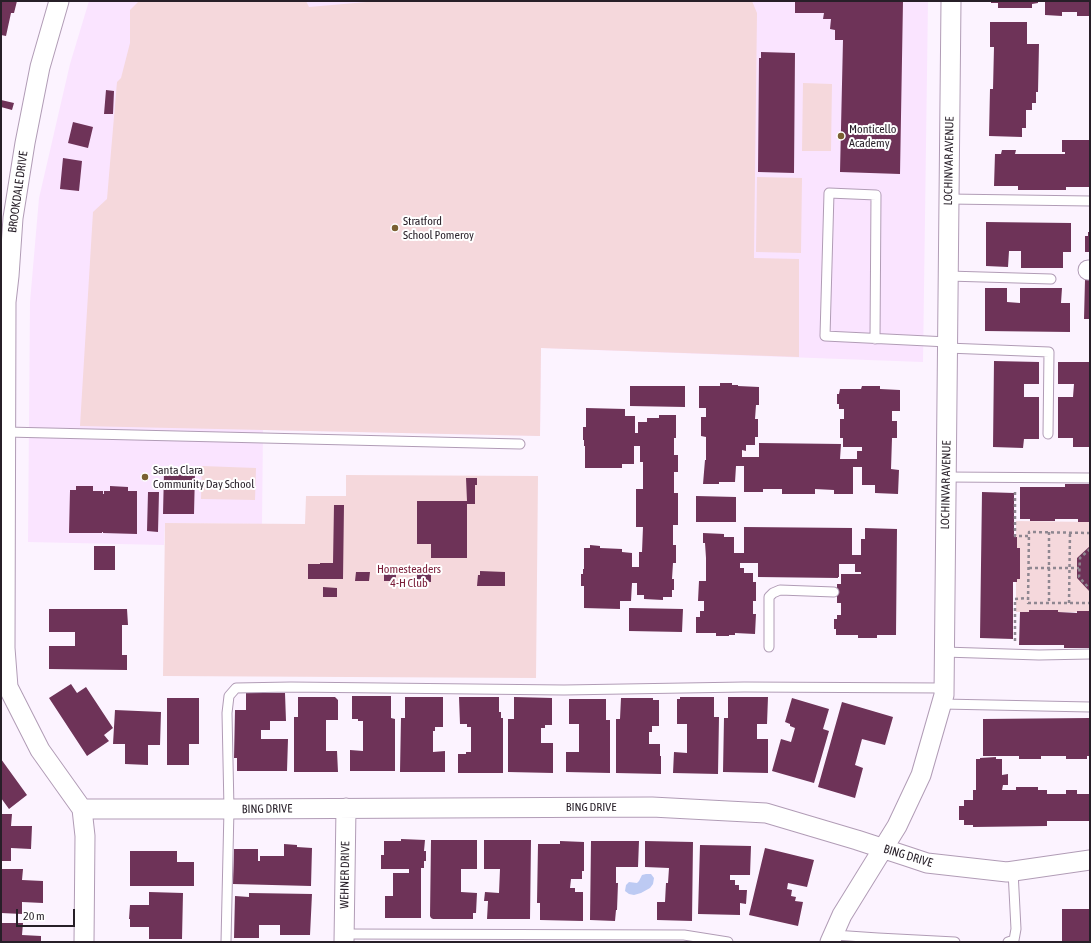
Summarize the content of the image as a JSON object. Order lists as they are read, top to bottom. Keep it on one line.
{"streets":{"street":["LOCHINVAR AVENUE","BROOKDALE DRIVE","BING DRIVE","WEHNER DRIVE"]},"crossings":[["LOCHINVAR AVENUE","BING DRIVE"],["BROOKDALE DRIVE","BING DRIVE"],["BING DRIVE","WEHNER DRIVE"]],"parks":["Homesteaders 4-H Club"],"places":["Monticello Academy","Stratford School Pomeroy","Santa Clara Community Day School"],"scale_bar":"20 m"}
